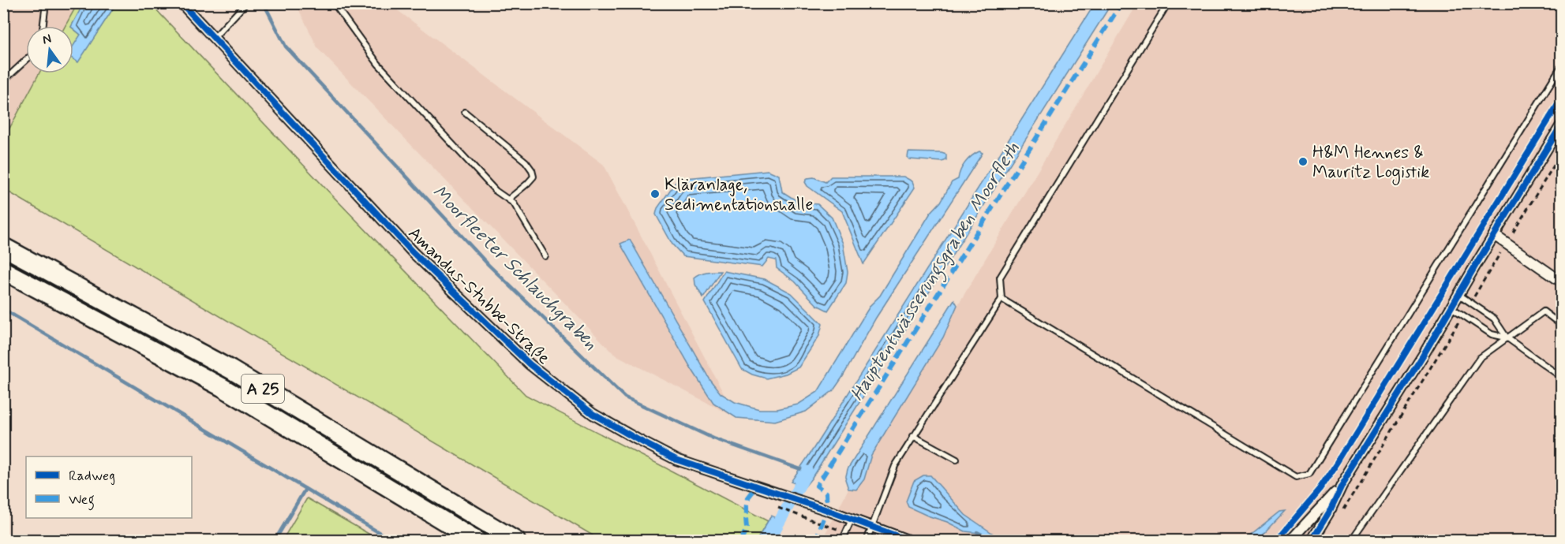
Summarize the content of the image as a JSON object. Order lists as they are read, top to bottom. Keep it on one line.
{"streets":{"highway":["A 25"],"street":["Amandus-Stubbe-Straße"]},"water":["Moorfleeter Schlauchgraben","Hauptentwässerungsgraben Moorfleth"],"places":["H&M Hennes & Mauritz Logistik","Kläranlage, Sedimentationshalle"],"legend":["Radweg","Weg"],"north":"top"}
